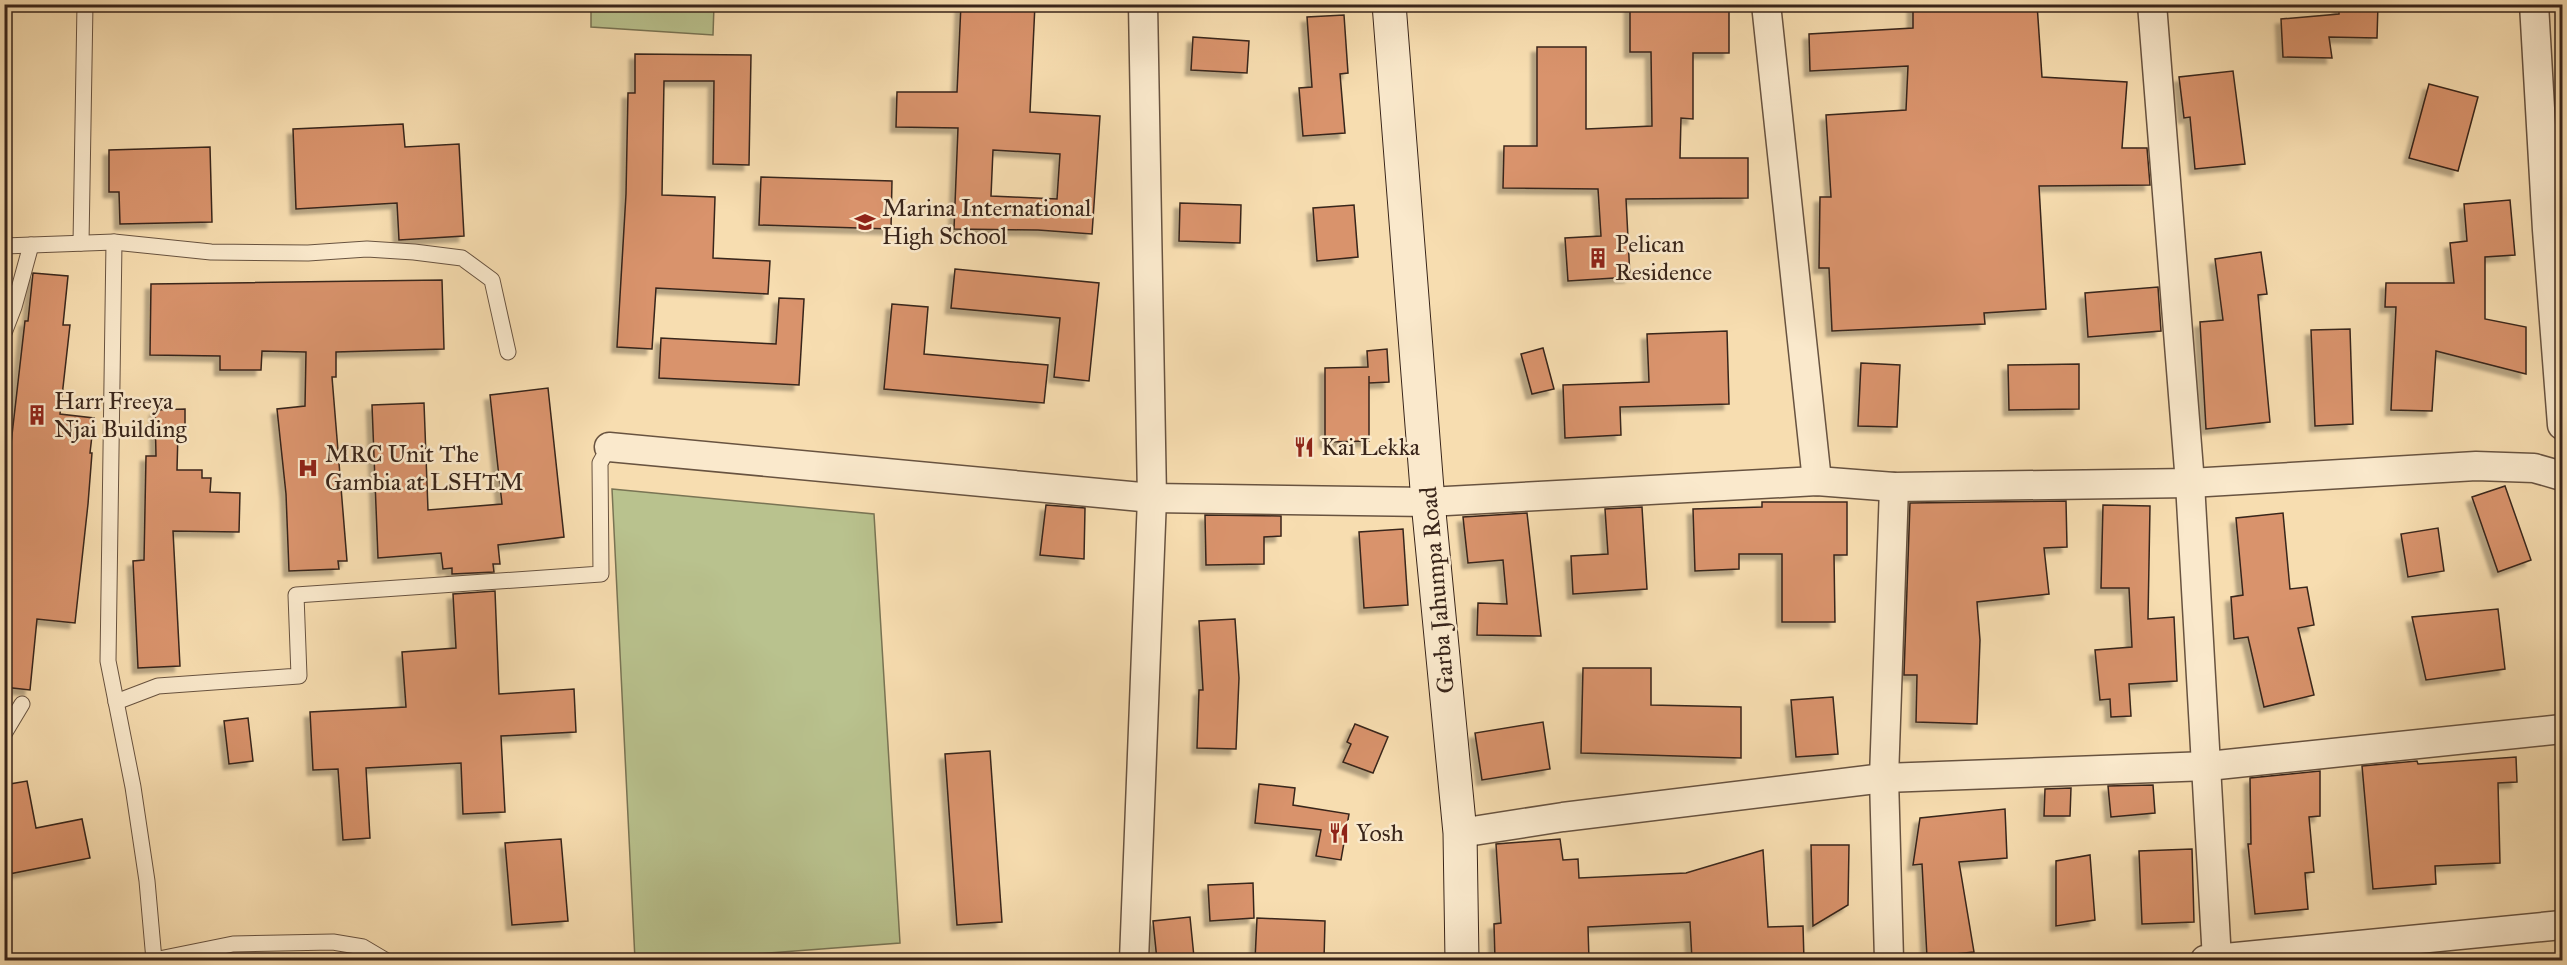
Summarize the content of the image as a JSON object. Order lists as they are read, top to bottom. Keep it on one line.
{"streets":{"street":["Garba Jahumpa Road"]},"places":{"school or university":["Marina International High School"],"building":["Pelican Residence","Harr Freeya Njai Building"],"restaurant":["Kai Lekka","Yosh"],"hospital":["MRC Unit The Gambia at LSHTM"]}}
